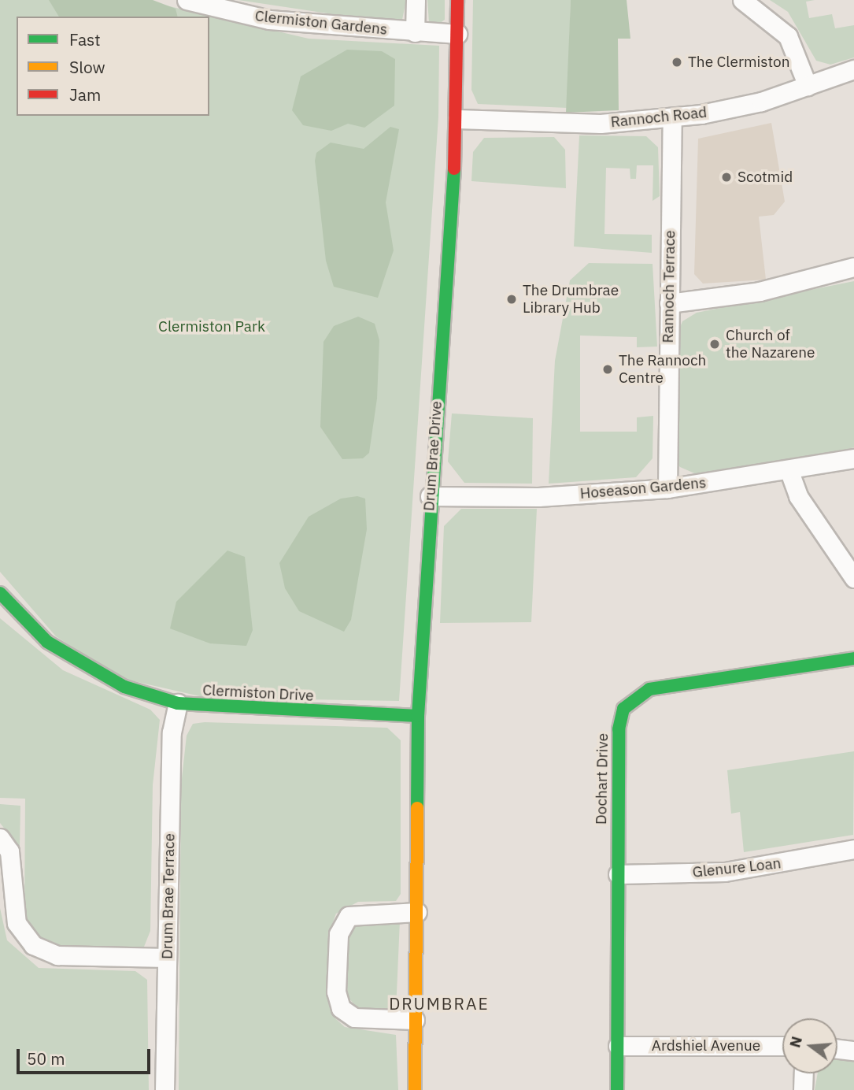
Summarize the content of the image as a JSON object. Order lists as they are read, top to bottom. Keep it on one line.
{"streets":{"street":["Clermiston Gardens","Rannoch Road","Rannoch Terrace","Drum Brae Drive","Hoseason Gardens","Clermiston Drive","Dochart Drive","Glenure Loan","Drum Brae Terrace","Ardshiel Avenue"]},"crossings":[["Clermiston Gardens","Drum Brae Drive"],["Rannoch Road","Rannoch Terrace"],["Rannoch Road","Drum Brae Drive"],["Rannoch Terrace","Hoseason Gardens"],["Drum Brae Drive","Hoseason Gardens"],["Drum Brae Drive","Clermiston Drive"],["Clermiston Drive","Drum Brae Terrace"],["Dochart Drive","Glenure Loan"],["Dochart Drive","Ardshiel Avenue"]],"districts":["DRUMBRAE"],"parks":["Clermiston Park"],"places":["The Clermiston","Scotmid","The Drumbrae Library Hub","Church of the Nazarene","The Rannoch Centre"],"legend":["Fast","Slow","Jam"],"scale_bar":"50 m","north":"left"}
